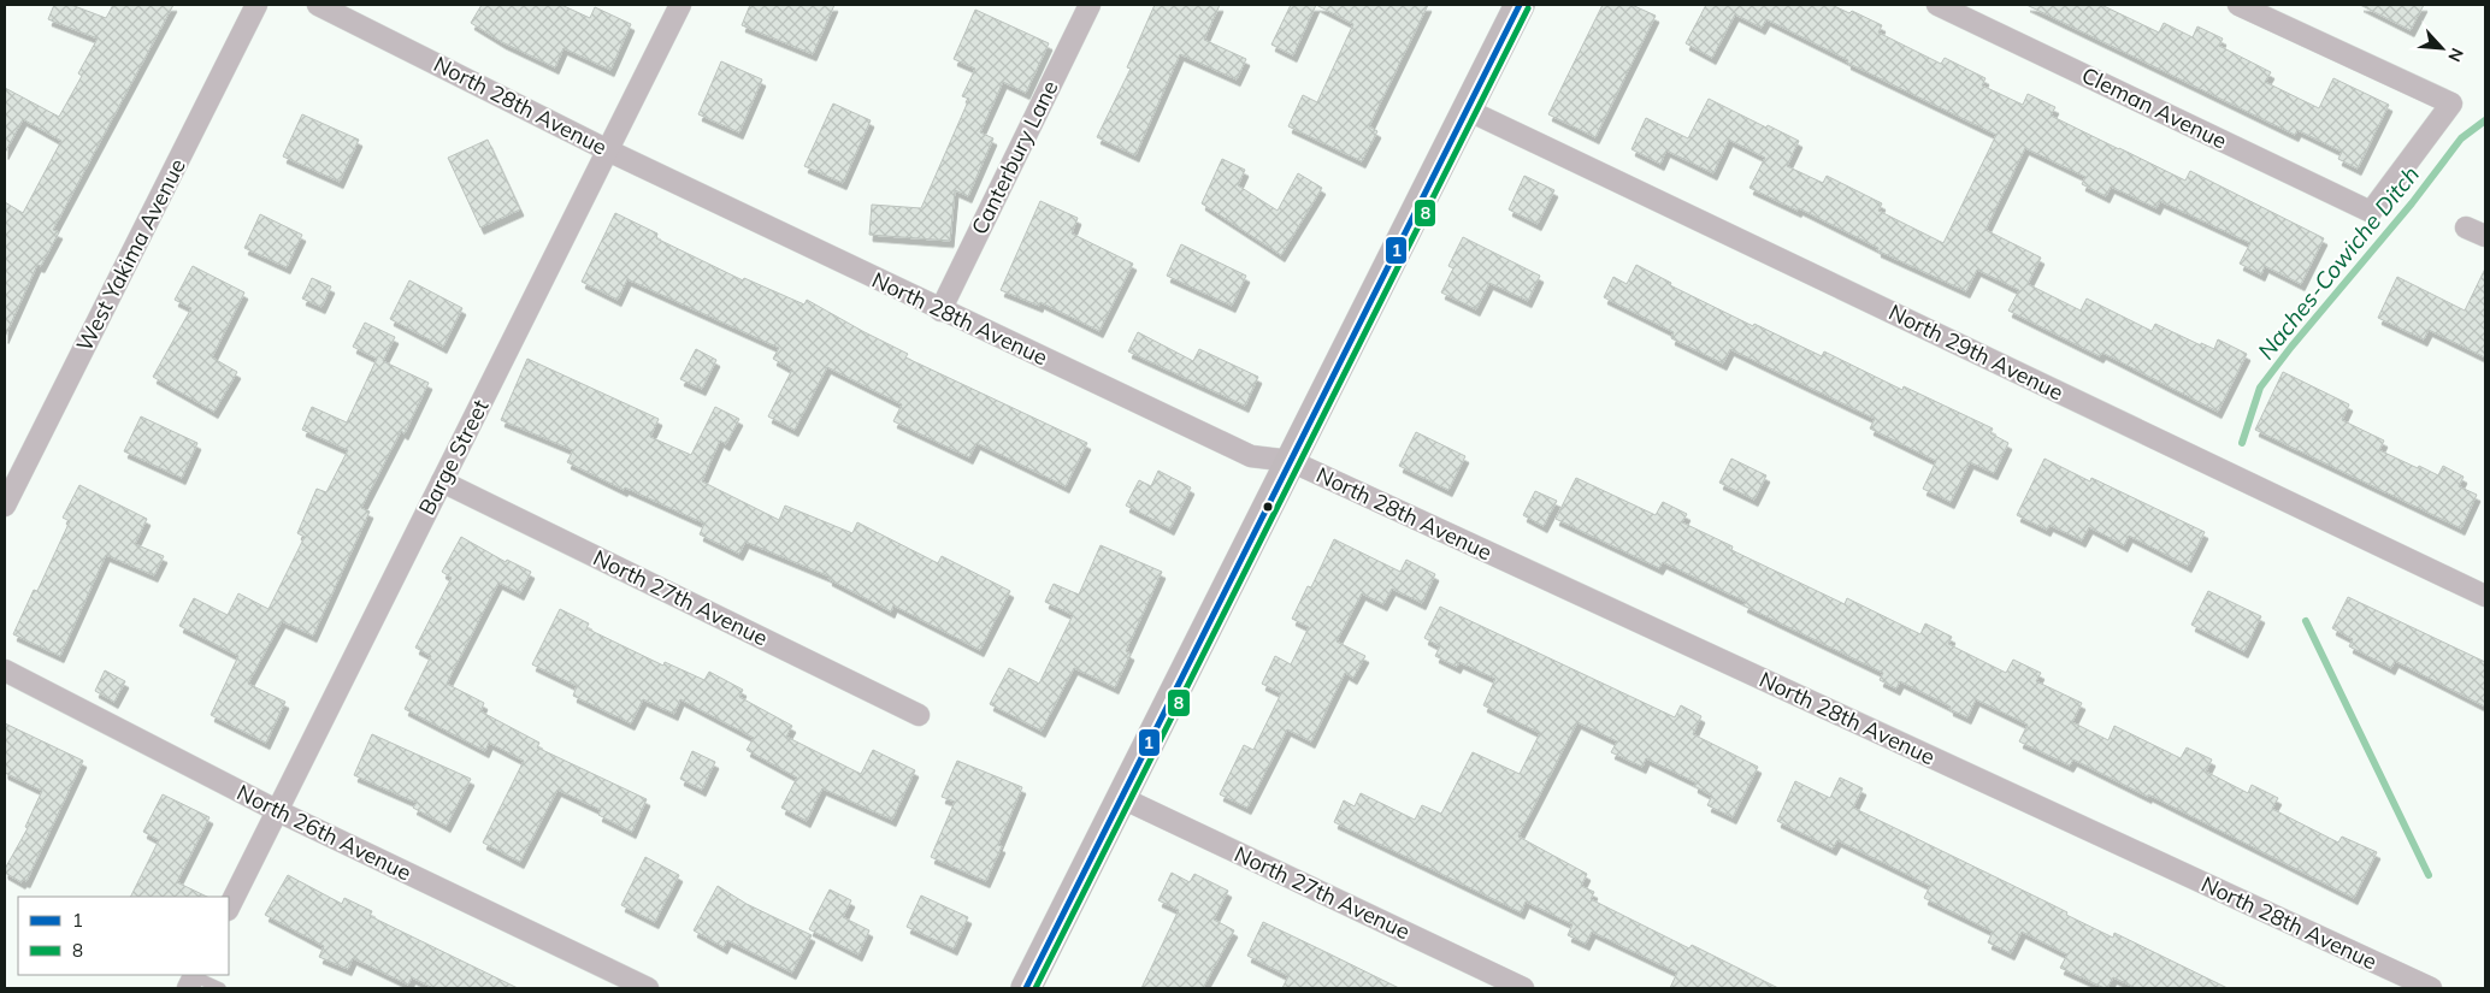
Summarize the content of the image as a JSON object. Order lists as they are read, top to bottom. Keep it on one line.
{"streets":{"street":["North 28th Avenue","Cleman Avenue","Canterbury Lane","West Yakima Avenue","North 29th Avenue","Barge Street","North 27th Avenue","North 26th Avenue"]},"crossings":[["North 28th Avenue","Canterbury Lane"],["North 28th Avenue","Barge Street"],["Barge Street","North 27th Avenue"],["Barge Street","North 26th Avenue"]],"water":["Naches-Cowiche Ditch"],"lines":["transit line 1","transit line 8"],"legend":["1","8"],"north":"bottom right"}
